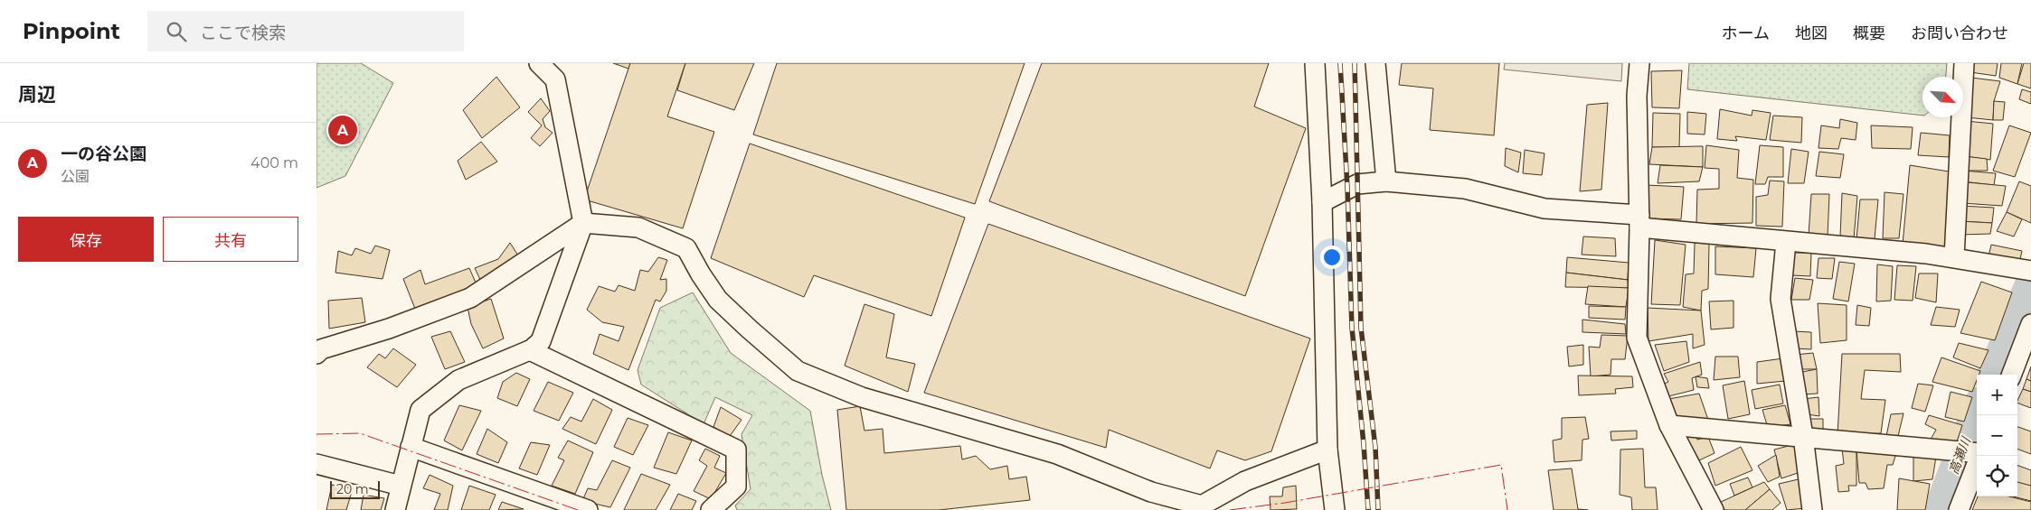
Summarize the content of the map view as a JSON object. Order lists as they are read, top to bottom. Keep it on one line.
{"water":["高瀬川"],"scale_bar":"20 m","north":"bottom right","page":{"header":"Pinpoint","search":"ここで検索","nav":["ホーム","地図","概要","お問い合わせ"],"heading":"周辺","pins":"A","list":[{"mark":"A","name":"一の谷公園","note":"公園","value":"400 m"}],"buttons":["保存","共有"],"map_buttons":["+","−"],"scale":"20 m"}}
